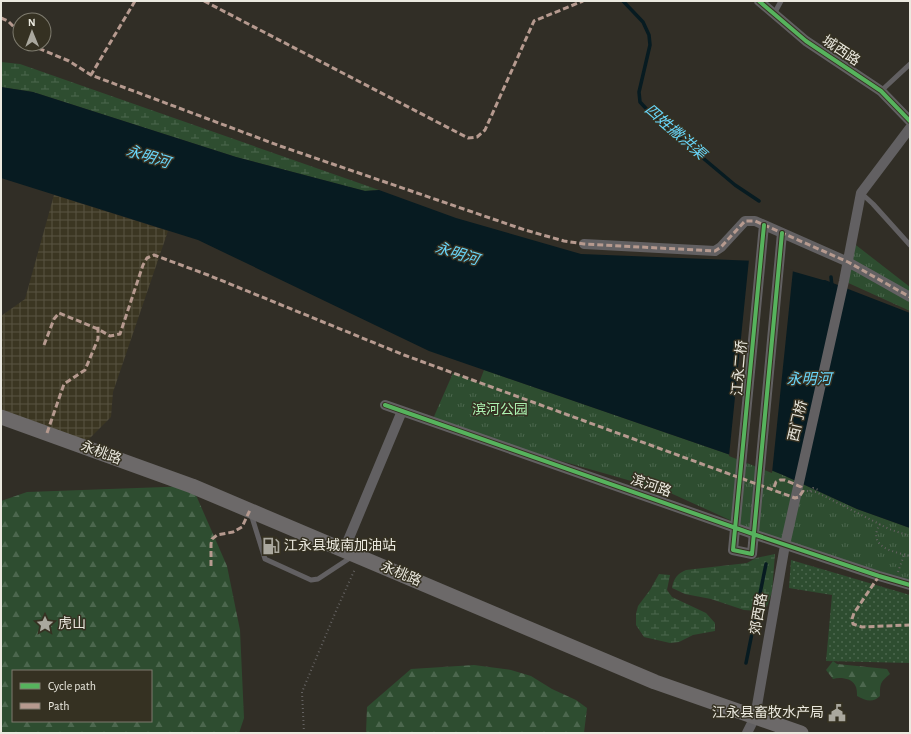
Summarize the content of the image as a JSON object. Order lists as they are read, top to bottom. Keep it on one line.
{"streets":{"main road":["永桃路"],"street":["城西路","江永二桥","西门桥","滨河路","郊西路"]},"crossings":[["江永二桥","滨河路"],["西门桥","郊西路"],["永桃路","郊西路"],["滨河路","郊西路"]],"water":["四姓撇洪渠","永明河"],"parks":["滨河公园"],"places":{"fuel station":["江永县城南加油站"],"place":["虎山"],"public building":["江永县畜牧水产局"]},"legend":["Cycle path","Path"],"north":"top"}
